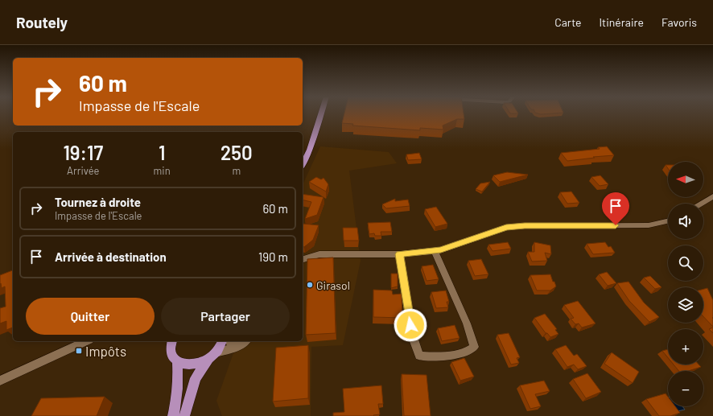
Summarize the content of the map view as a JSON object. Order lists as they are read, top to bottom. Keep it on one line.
{"places":{"other":["Girasol"],"transit":["Impôts"]},"north":"left","page":{"header":"Routely","nav":["Carte","Itinéraire","Favoris"],"turn":["60 m","Impasse de l'Escale"],"eta":["19:17","Arrivée","1","min","250","m"],"map_buttons":["+","−"],"list":[{"name":"Tournez à droite","note":"Impasse de l'Escale","value":"60 m"},{"name":"Arrivée à destination","value":"190 m"}],"buttons":["Quitter","Partager"]}}
